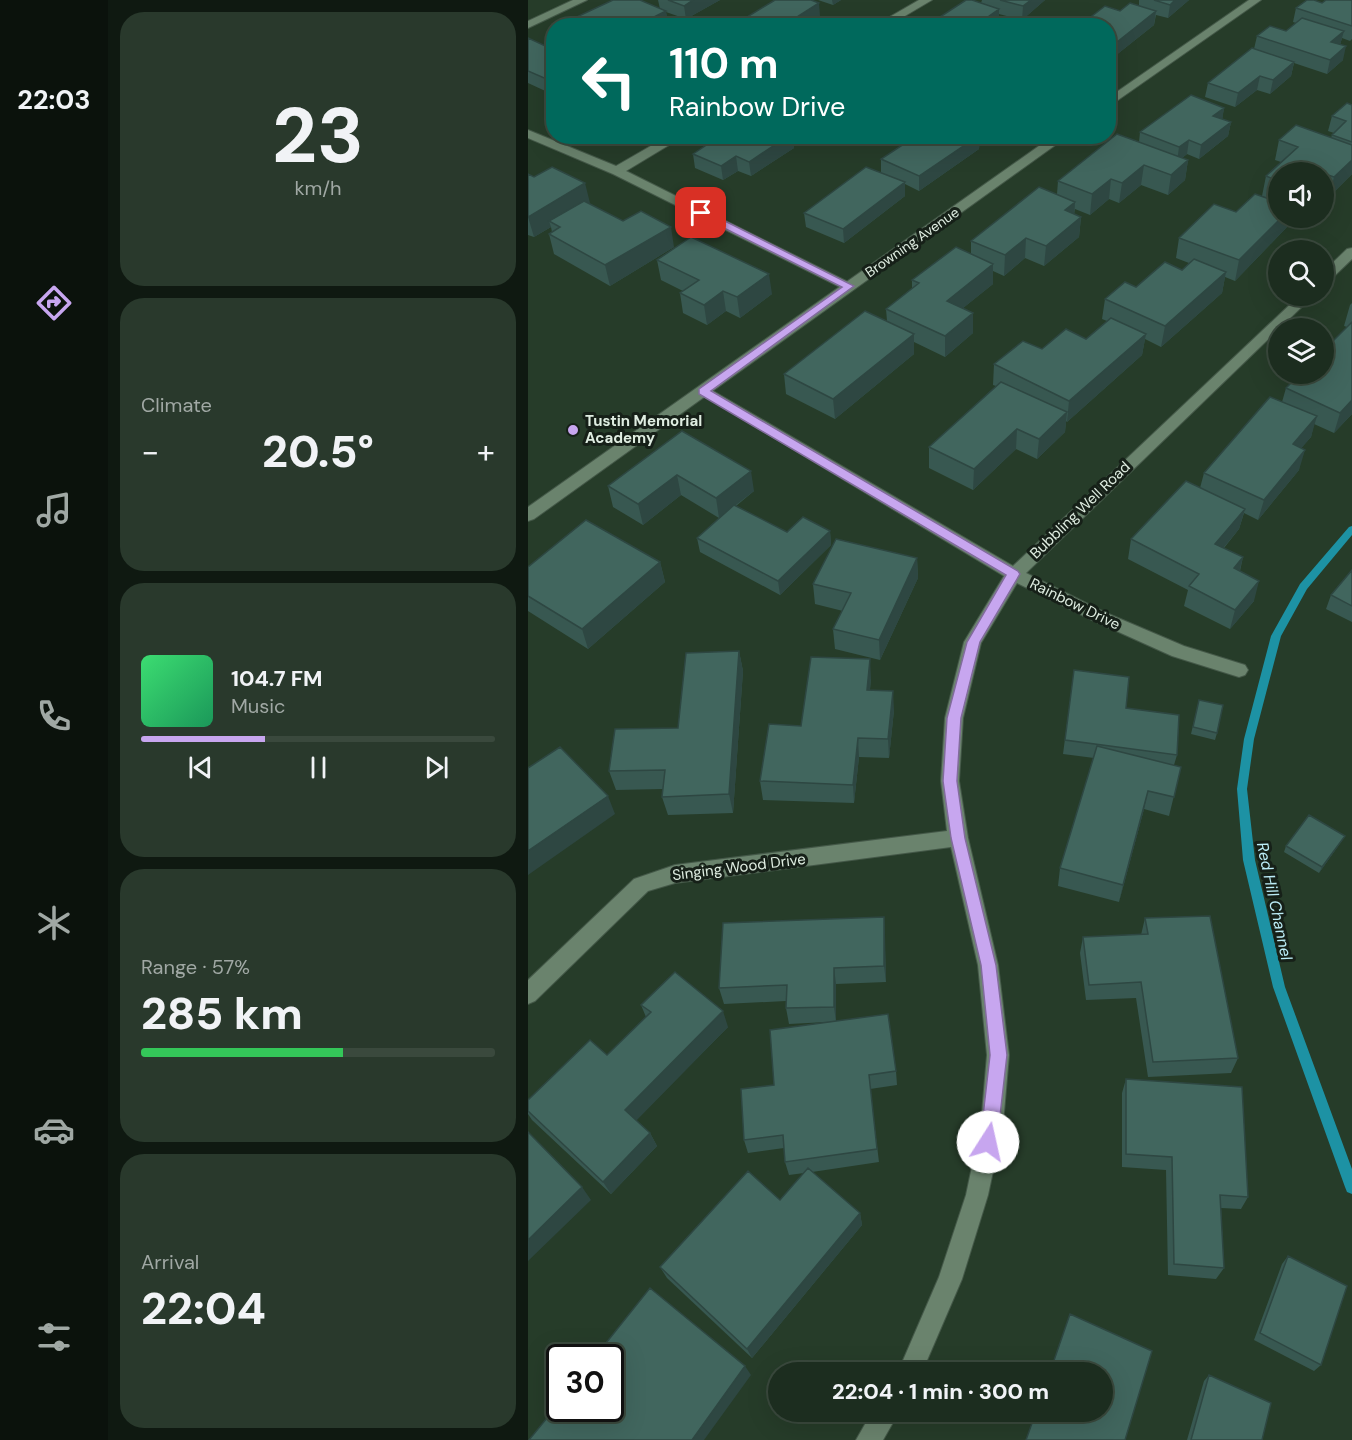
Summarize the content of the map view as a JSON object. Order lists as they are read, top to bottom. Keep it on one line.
{"streets":{"street":["Browning Avenue","Bubbling Well Road","Rainbow Drive","Singing Wood Drive"]},"crossings":[["Browning Avenue","Rainbow Drive"],["Bubbling Well Road","Rainbow Drive"],["Bubbling Well Road","Singing Wood Drive"]],"water":["Red Hill Channel"],"places":["Tustin Memorial Academy"],"page":{"tabs":"22:03","tile":[["23","km/h"],"Climate",["Range · 57%","285 km"],["Arrival","22:04"]],"turn":["110 m","Rainbow Drive"],"heat":["−","20.5°","+"],"song":["104.7 FM","Music"],"limit":"30","trip":"22:04 · 1 min · 300 m"}}
